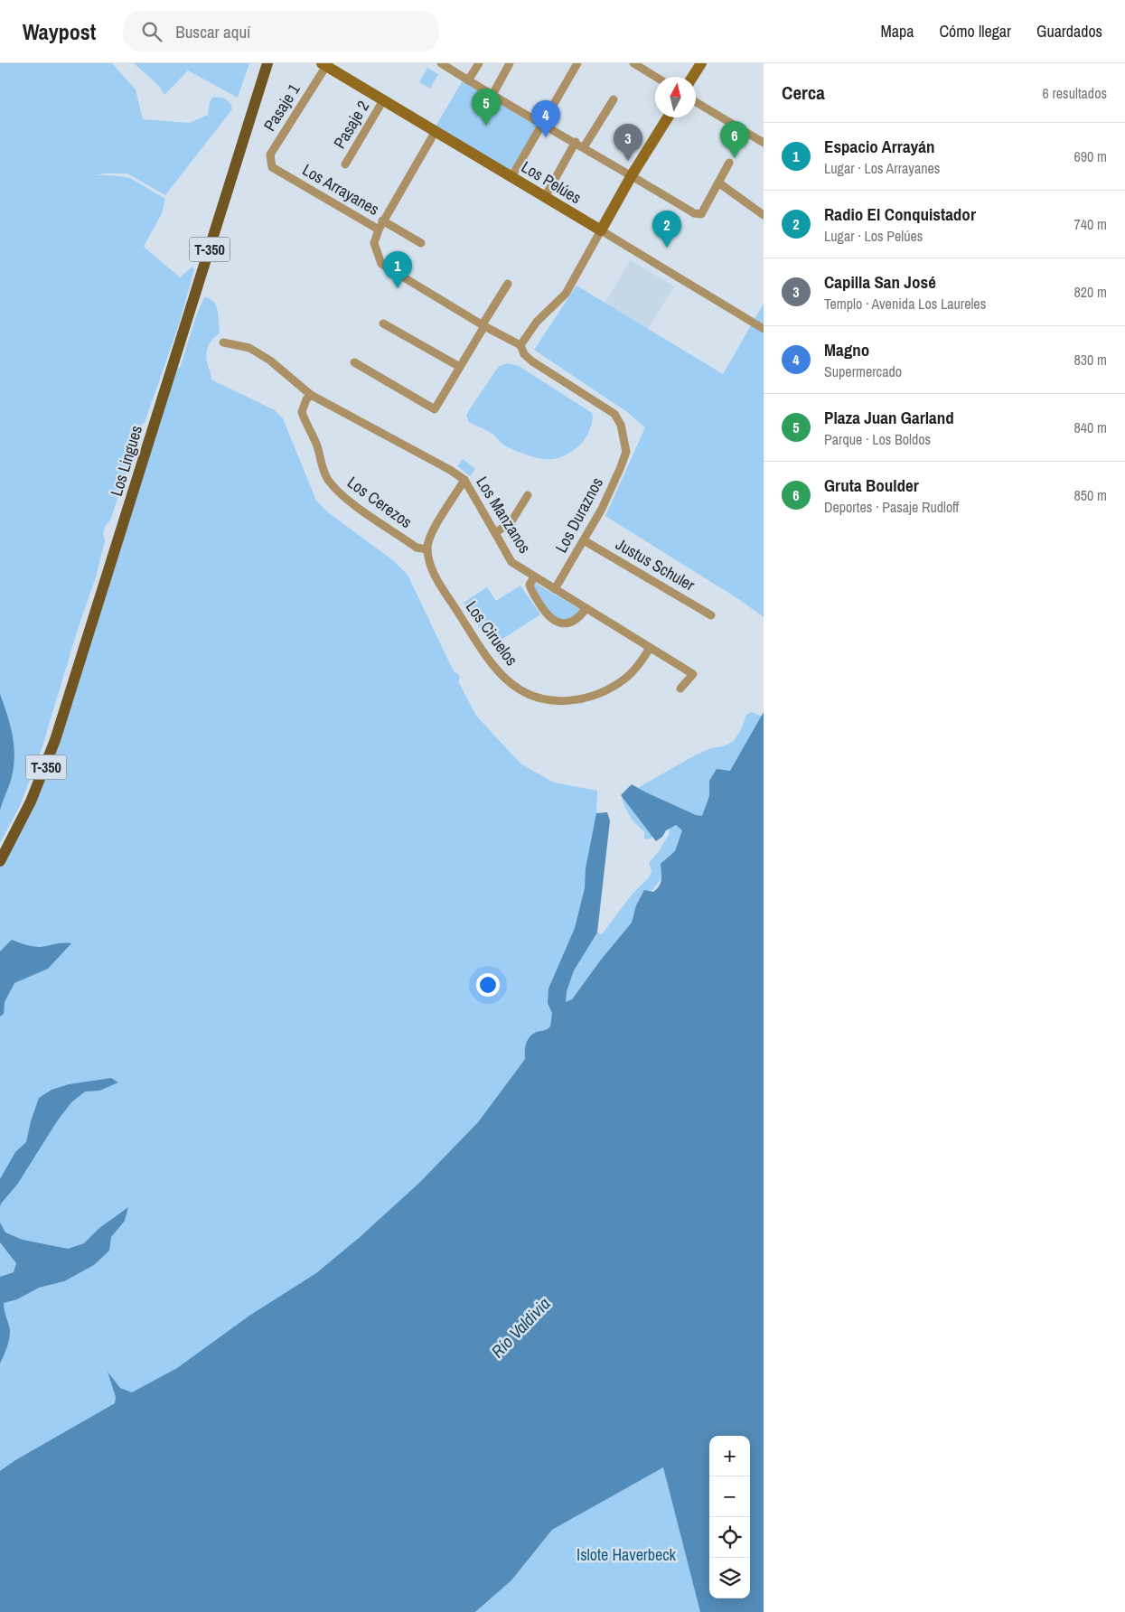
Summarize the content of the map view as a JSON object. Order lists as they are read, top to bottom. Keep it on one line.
{"streets":{"main road":["T-350","Los Lingues"],"street":["Pasaje 1","Pasaje 2","Los Pelúes","Los Arrayanes","Los Cerezos","Los Manzanos","Los Duraznos","Justus Schuler","Los Ciruelos"]},"crossings":[["Pasaje 1","Los Pelúes"],["Pasaje 1","Los Arrayanes"],["Pasaje 2","Los Pelúes"],["Los Arrayanes","Los Duraznos"],["Los Cerezos","Los Manzanos"],["Los Cerezos","Los Ciruelos"],["Los Manzanos","Los Duraznos"],["Los Manzanos","Los Ciruelos"],["Los Duraznos","Justus Schuler"]],"water":["Río Valdivia"],"parks":["Islote Haverbeck"],"north":"top","page":{"header":"Waypost","search":"Buscar aquí","nav":["Mapa","Cómo llegar","Guardados"],"heading":["Cerca","6 resultados"],"pins":["5","4","6","3","2","1"],"list":[{"mark":"1","name":"Espacio Arrayán","note":"Lugar · Los Arrayanes","value":"690 m"},{"mark":"2","name":"Radio El Conquistador","note":"Lugar · Los Pelúes","value":"740 m"},{"mark":"3","name":"Capilla San José","note":"Templo · Avenida Los Laureles","value":"820 m"},{"mark":"4","name":"Magno","note":"Supermercado","value":"830 m"},{"mark":"5","name":"Plaza Juan Garland","note":"Parque · Los Boldos","value":"840 m"},{"mark":"6","name":"Gruta Boulder","note":"Deportes · Pasaje Rudloff","value":"850 m"}],"map_buttons":["+","−"]}}
